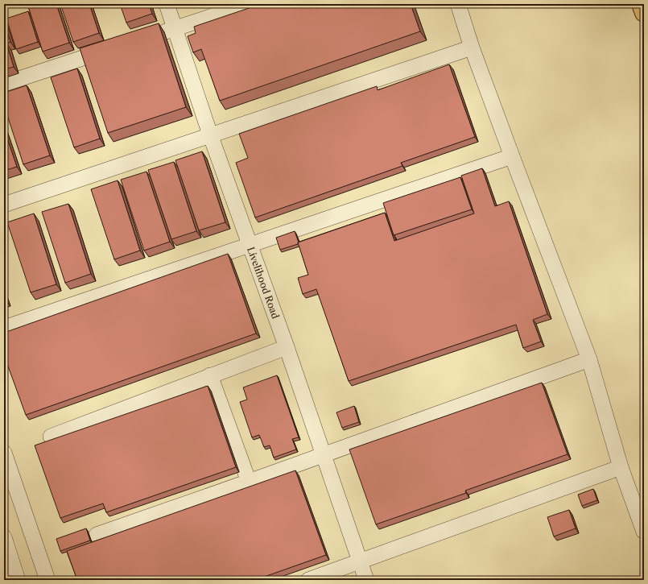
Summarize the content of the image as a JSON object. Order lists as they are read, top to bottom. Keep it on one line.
{"streets":{"street":["Livelihood Road"]}}
